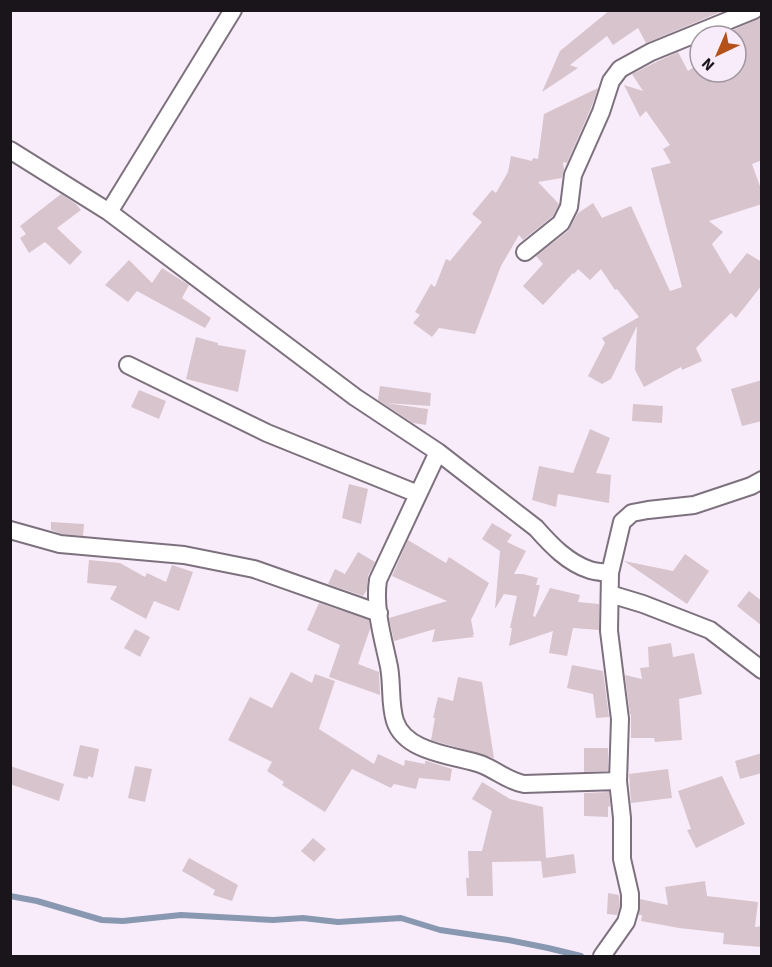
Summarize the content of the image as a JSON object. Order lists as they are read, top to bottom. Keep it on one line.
{"north":"bottom left"}
